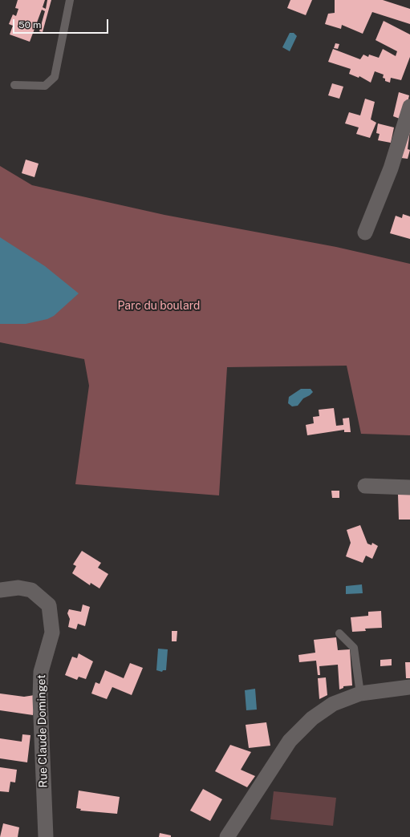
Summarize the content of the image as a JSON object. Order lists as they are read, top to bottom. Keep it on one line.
{"streets":{"street":["Rue Claude Dominget"]},"parks":["Parc du boulard"],"scale_bar":"50 m"}
